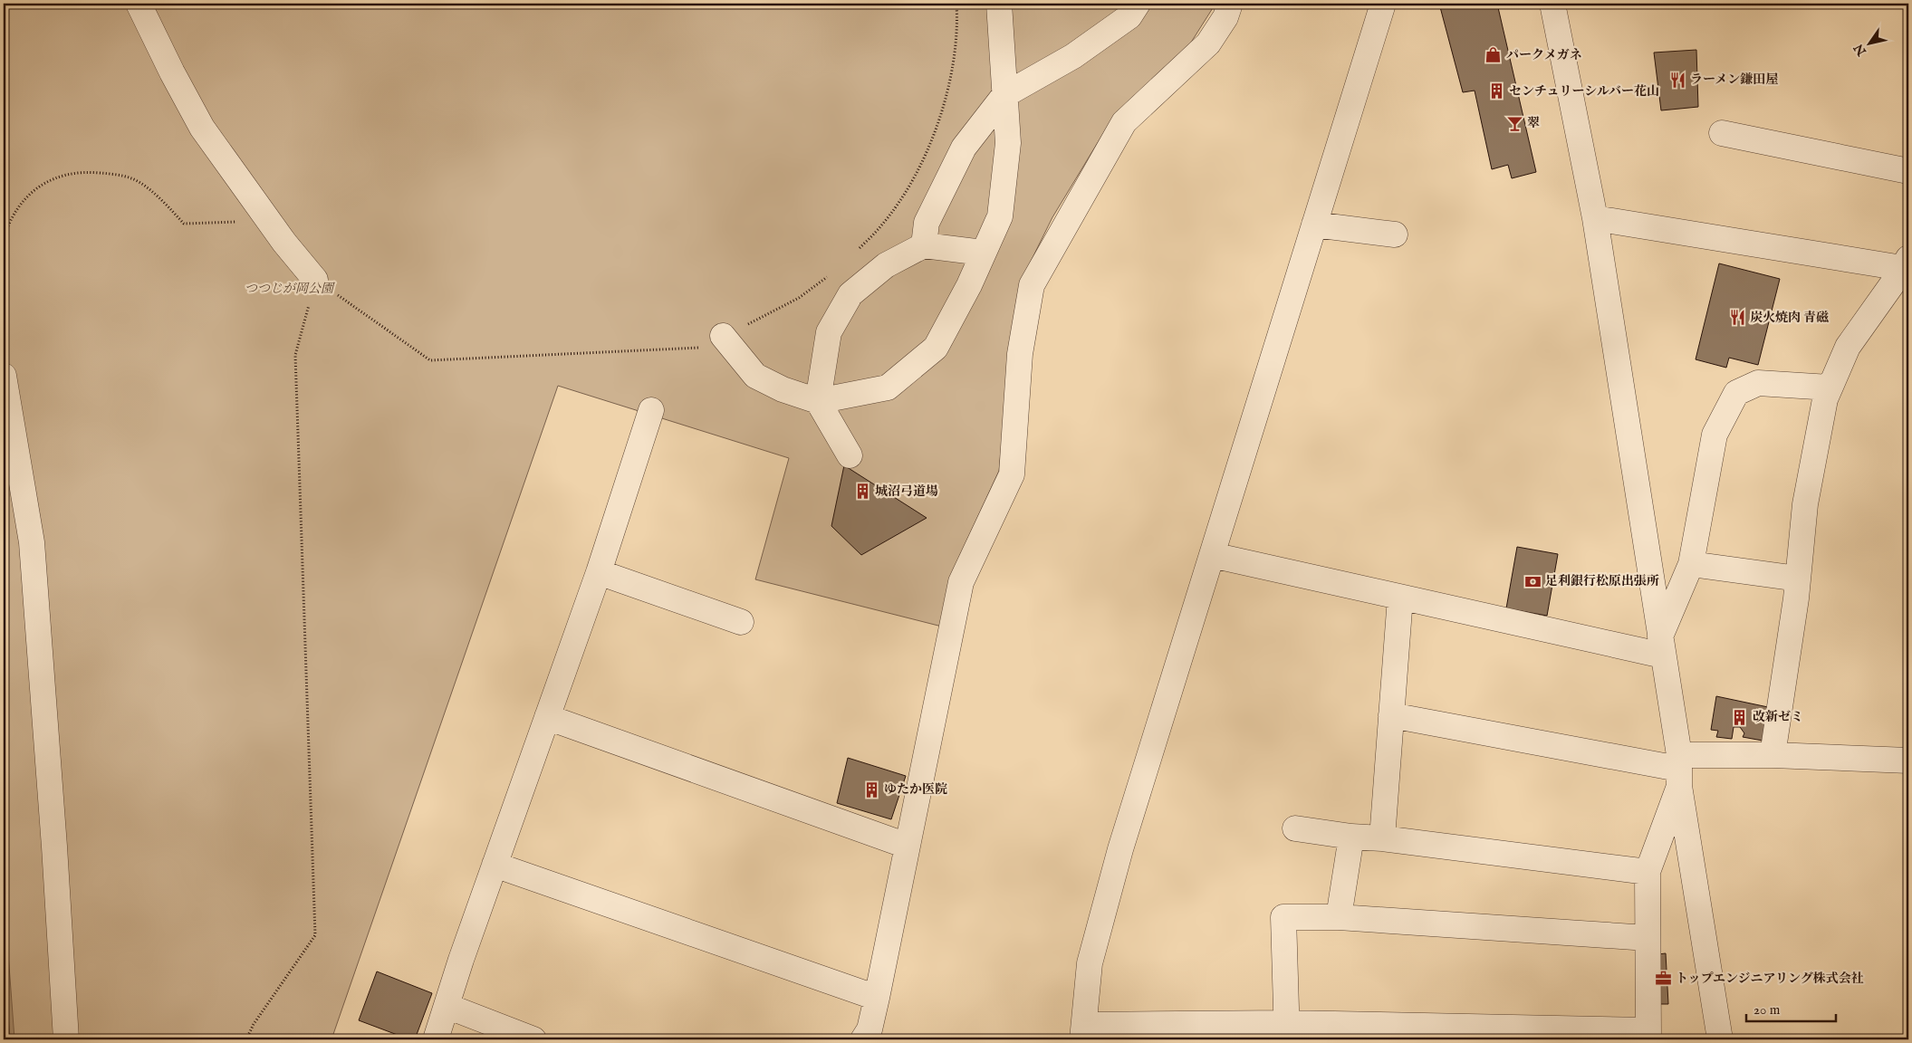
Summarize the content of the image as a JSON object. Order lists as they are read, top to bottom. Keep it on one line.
{"parks":["つつじが岡公園"],"places":{"shop":["パークメガネ"],"restaurant":["ラーメン鎌田屋","炭火焼肉 青磁"],"building":["センチュリーシルバー花山","城沼弓道場","改新ゼミ","ゆたか医院"],"bar":["翠"],"bank":["足利銀行松原出張所"],"office":["トップエンジニアリング株式会社"]},"scale_bar":"20 m","north":"bottom left"}
